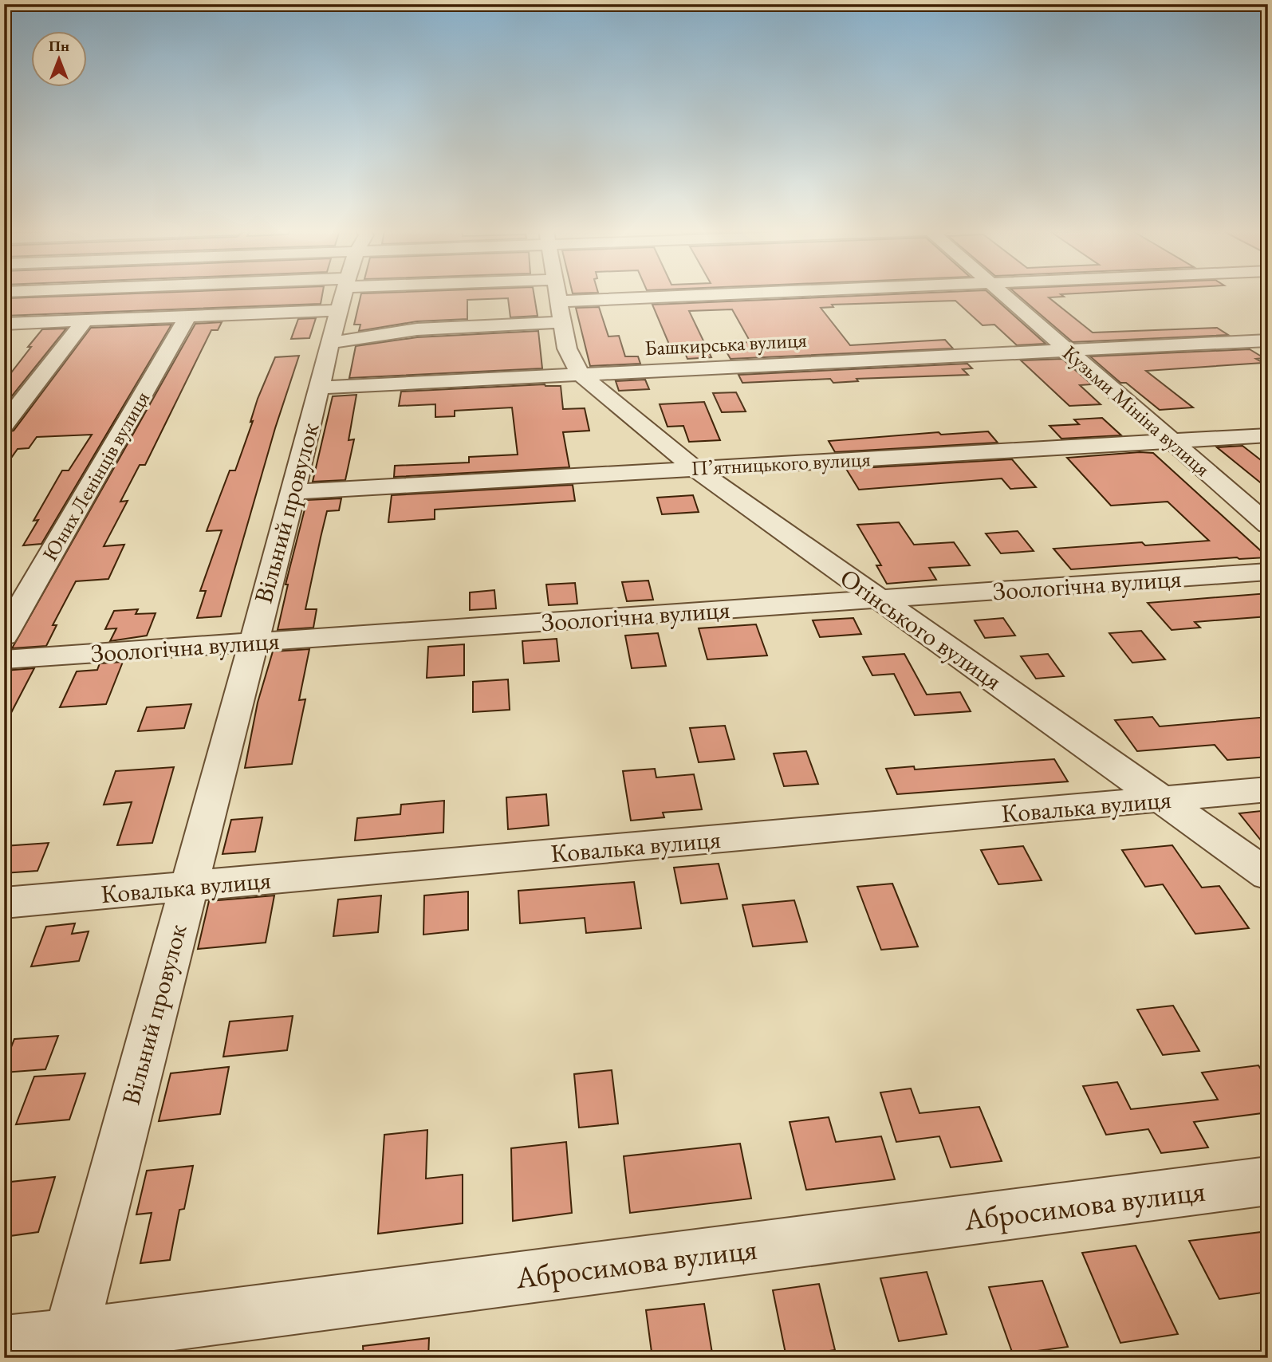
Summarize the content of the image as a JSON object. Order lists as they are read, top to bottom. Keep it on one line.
{"streets":{"street":["Башкирська вулиця","Кузьми Мініна вулиця","П’ятницького вулиця","Юних Ленінців вулиця","Вільний провулок","Зоологічна вулиця","Огінського вулиця","Ковалька вулиця","Абросимова вулиця"]},"crossings":[["Башкирська вулиця","Кузьми Мініна вулиця"],["Башкирська вулиця","Вільний провулок"],["Башкирська вулиця","Огінського вулиця"],["Кузьми Мініна вулиця","П’ятницького вулиця"],["П’ятницького вулиця","Вільний провулок"],["П’ятницького вулиця","Огінського вулиця"],["Вільний провулок","Зоологічна вулиця"],["Вільний провулок","Ковалька вулиця"],["Вільний провулок","Абросимова вулиця"],["Зоологічна вулиця","Огінського вулиця"],["Огінського вулиця","Ковалька вулиця"]],"north":"top"}
